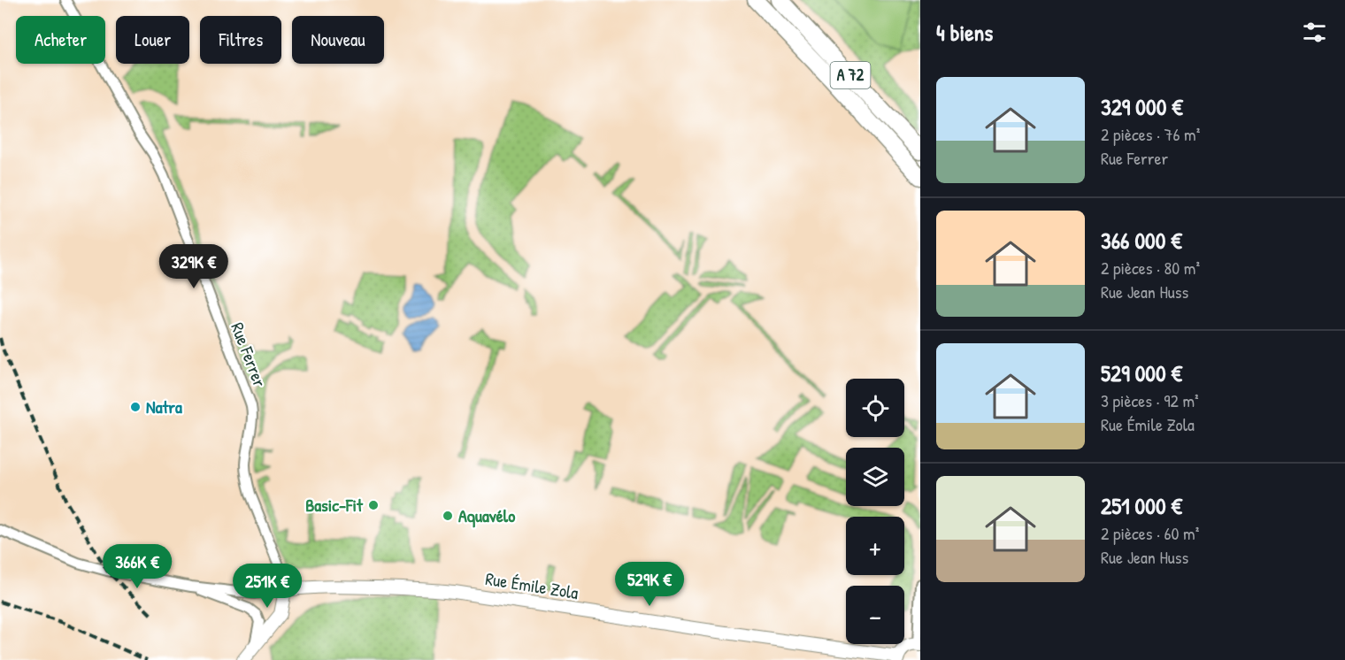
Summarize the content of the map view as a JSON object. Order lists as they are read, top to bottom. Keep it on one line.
{"streets":{"highway":["A 72"],"main road":["Rue Émile Zola"],"street":["Rue Ferrer"]},"crossings":[["Rue Ferrer","Rue Émile Zola"]],"places":["Natra","Basic-Fit","Aquavélo"],"page":{"heading":"4 biens","chip":["Acheter","Louer","Filtres","Nouveau"],"list":[{"name":"329 000 €","note":"2 pièces · 76 m² · Rue Ferrer"},{"name":"366 000 €","note":"2 pièces · 80 m² · Rue Jean Huss"},{"name":"529 000 €","note":"3 pièces · 92 m² · Rue Émile Zola"},{"name":"251 000 €","note":"2 pièces · 60 m² · Rue Jean Huss"}],"price":["329K €","366K €","529K €","251K €"],"map_buttons":["+","−"]}}
